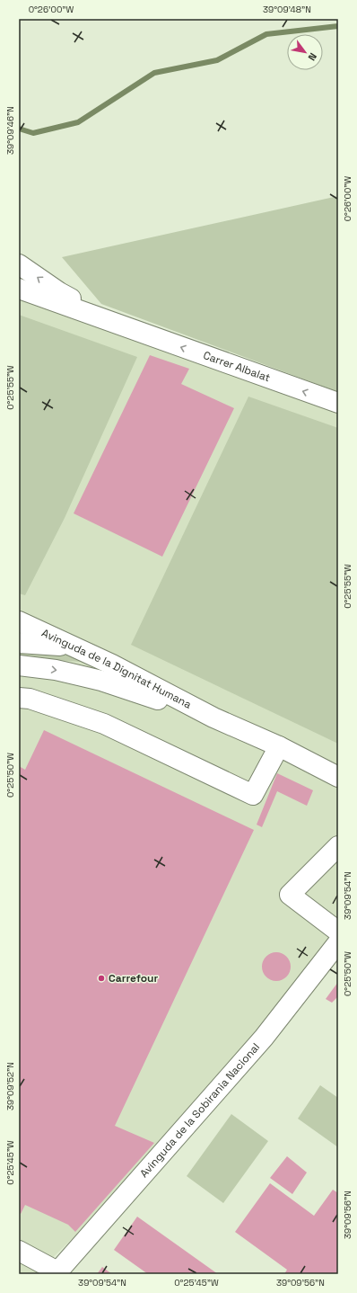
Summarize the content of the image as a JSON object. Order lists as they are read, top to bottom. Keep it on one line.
{"streets":{"street":["Carrer Albalat","Avinguda de la Dignitat Humana","Avinguda de la Sobirania Nacional"]},"places":["Carrefour"],"north":"bottom right","coordinates":["0°26'00\"W","39°09'48\"N","39°09'46\"N","0°25'55\"W","0°25'50\"W","39°09'54\"N","39°09'52\"N","0°25'45\"W","39°09'56\"N"]}
